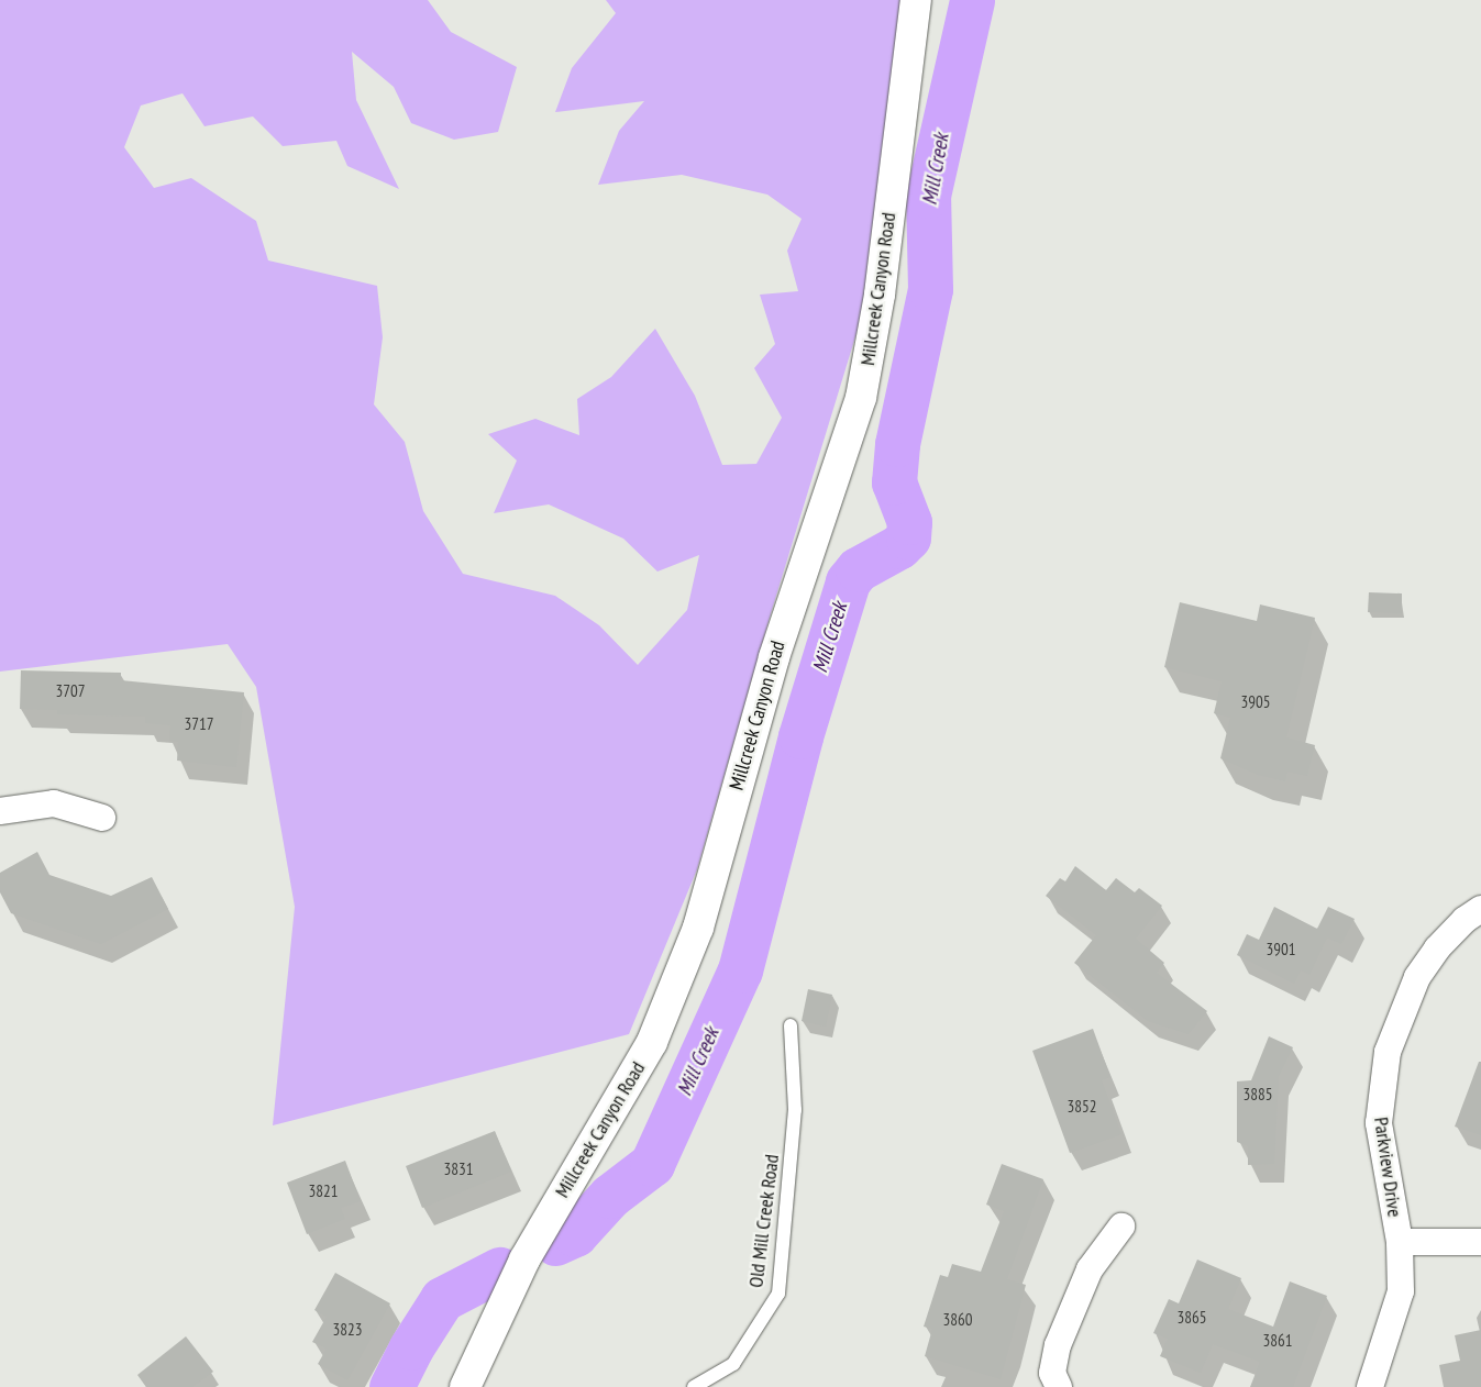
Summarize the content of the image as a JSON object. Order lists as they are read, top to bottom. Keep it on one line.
{"streets":{"street":["Millcreek Canyon Road","Parkview Drive"],"lane":["Old Mill Creek Road"]},"water":["Mill Creek"],"house_numbers":["3707","3905","3717","3901","3885","3852","3831","3821","3865","3860","3823","3861"]}
